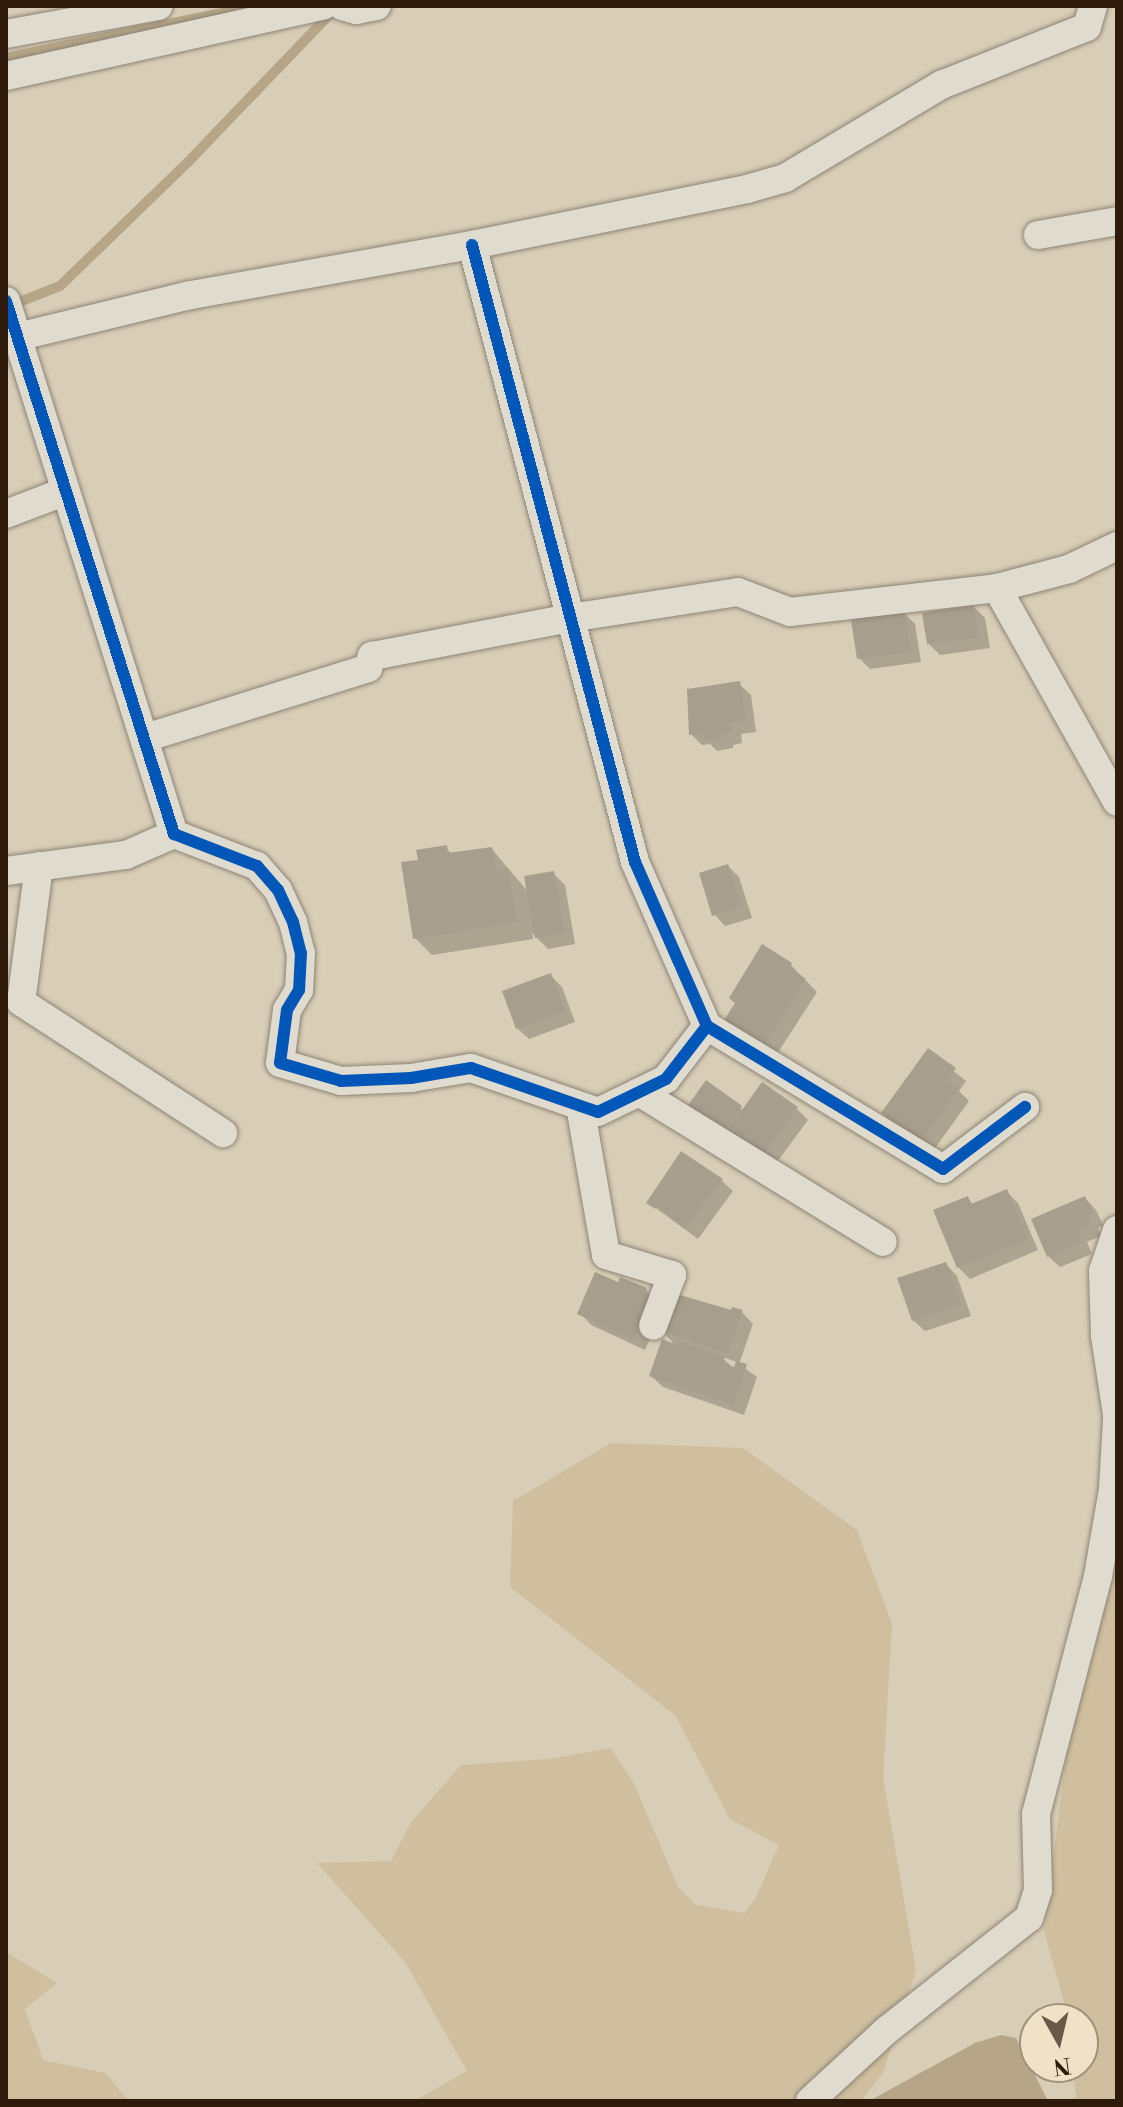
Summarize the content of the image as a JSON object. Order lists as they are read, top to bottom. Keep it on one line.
{"north":"bottom"}
